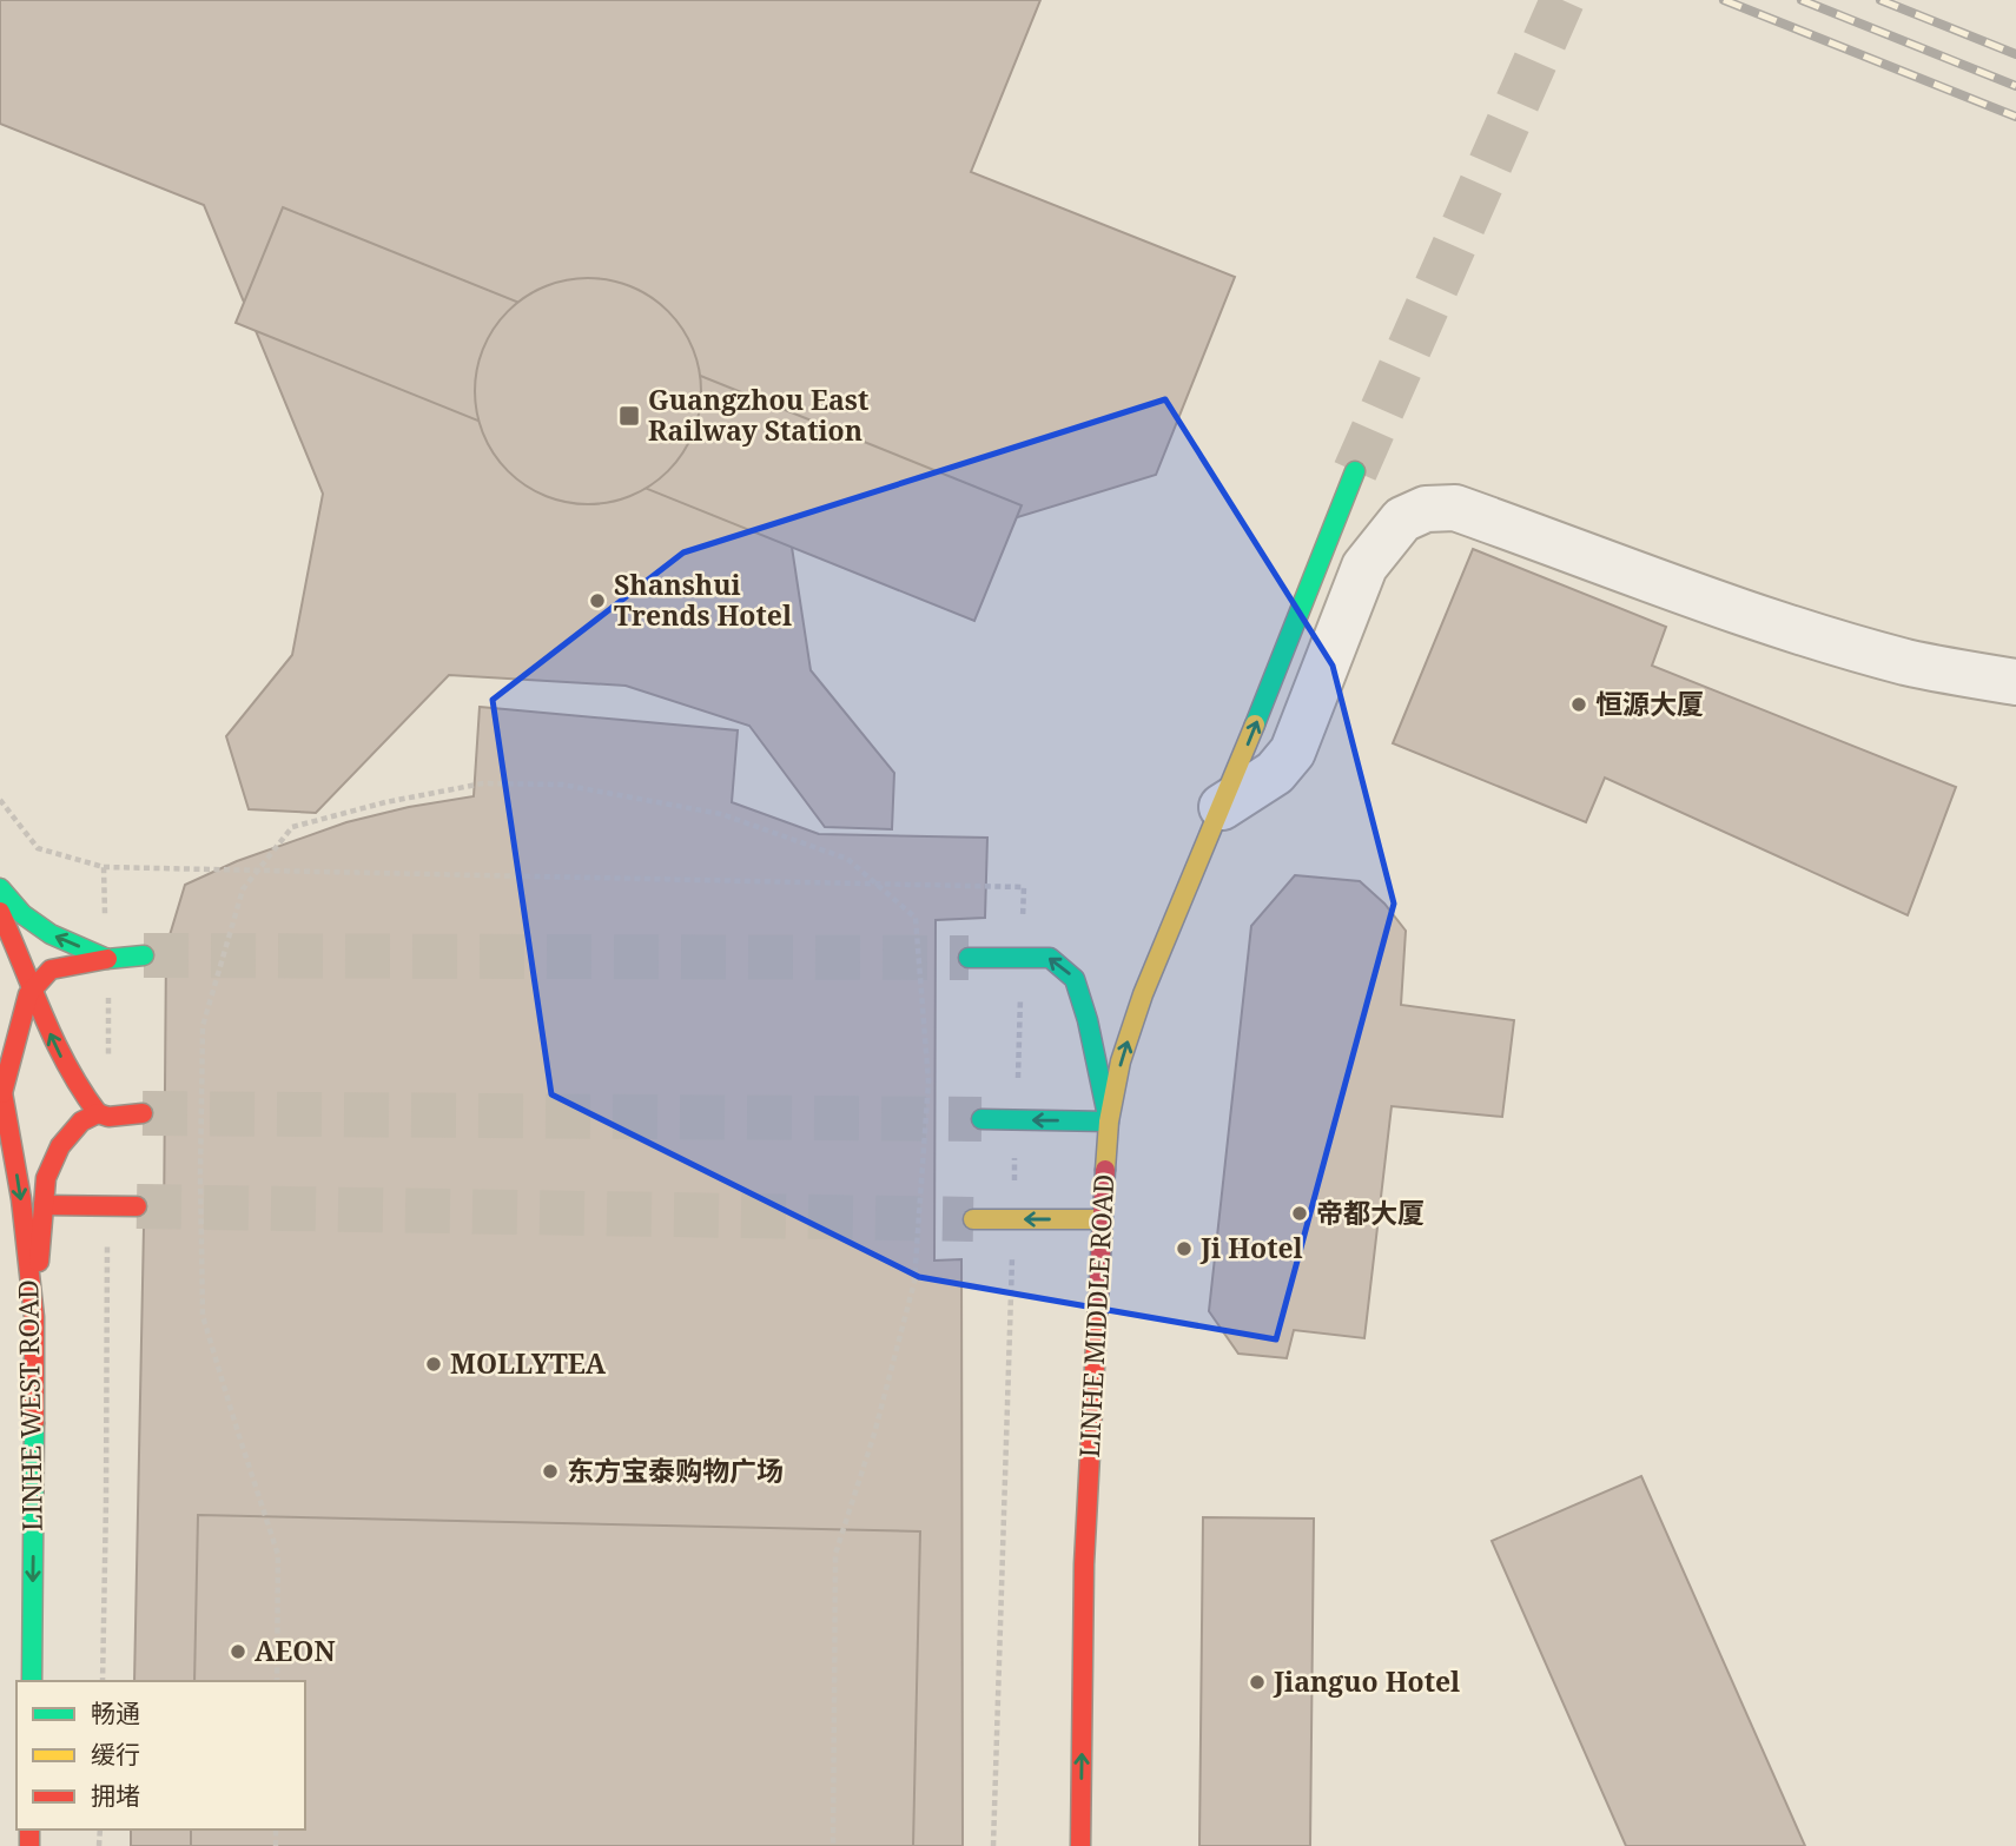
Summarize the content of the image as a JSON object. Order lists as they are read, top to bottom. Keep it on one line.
{"streets":{"main road":["LINHE MIDDLE ROAD","LINHE WEST ROAD"]},"one_way":["LINHE MIDDLE ROAD","LINHE WEST ROAD"],"places":{"transit":["Guangzhou East Railway Station"],"other":["Shanshui Trends Hotel","恒源大厦","帝都大厦","Ji Hotel","MOLLYTEA","东方宝泰购物广场","AEON","Jianguo Hotel"]},"legend":["畅通","缓行","拥堵"]}
